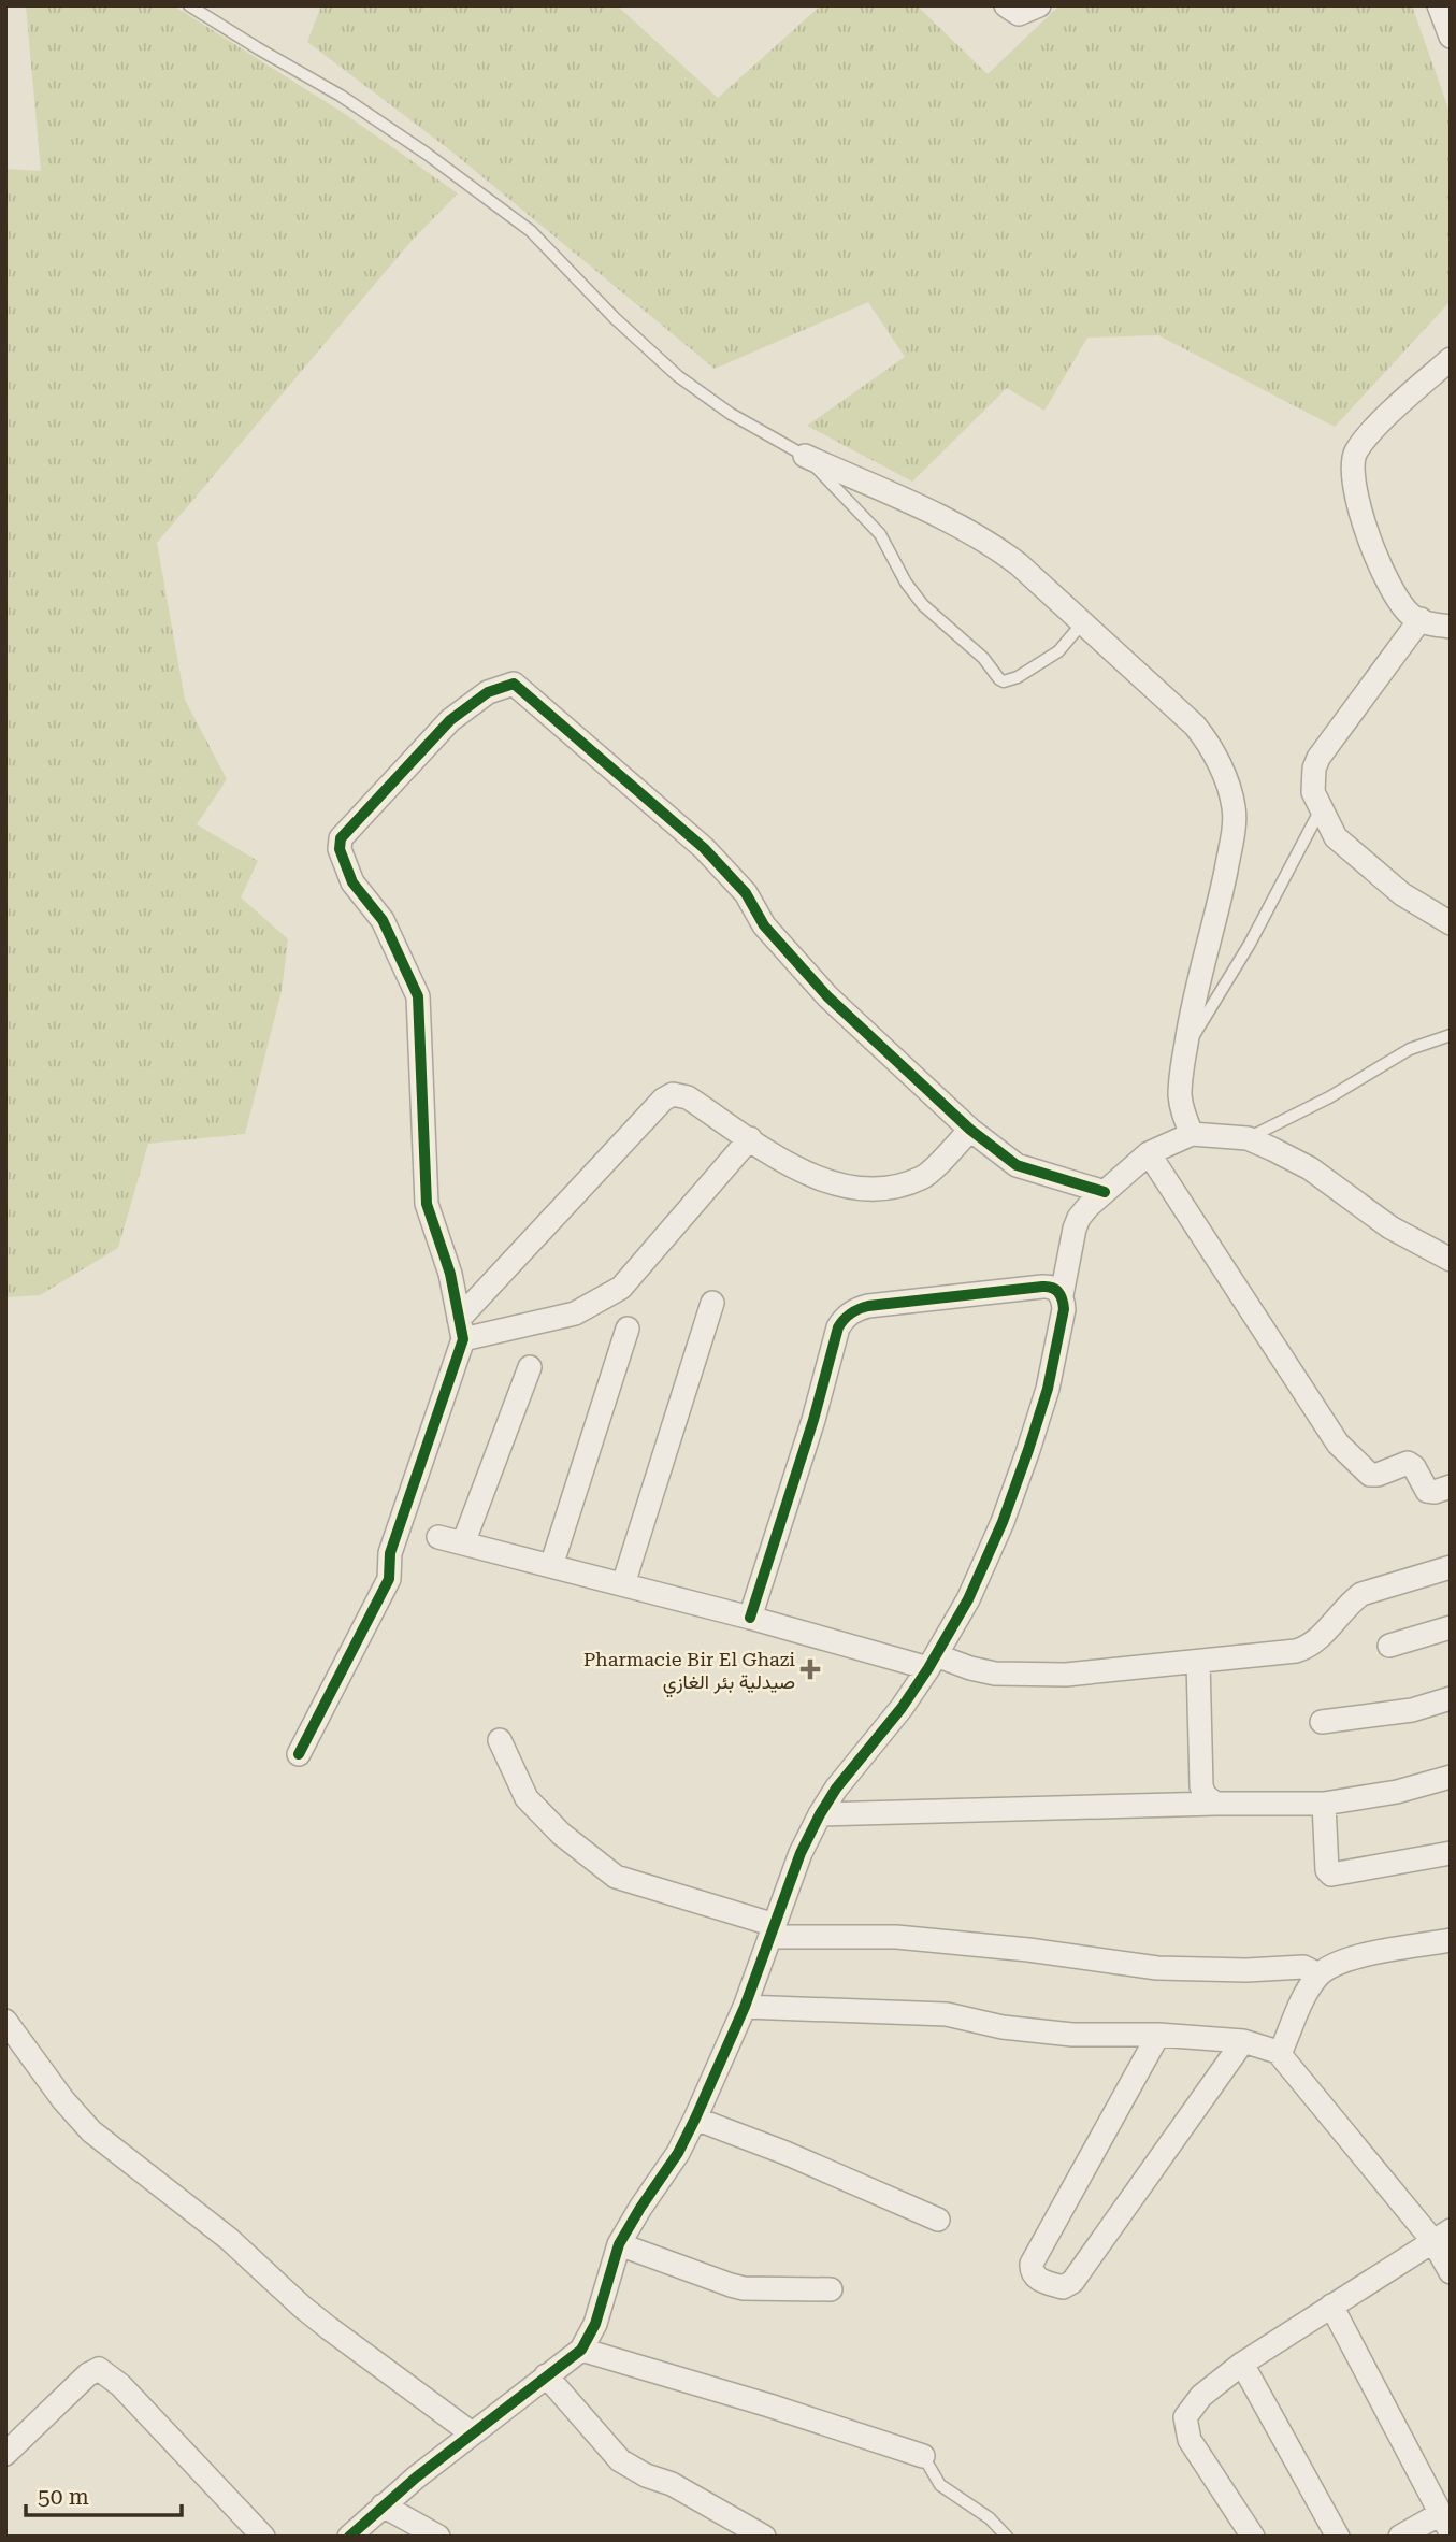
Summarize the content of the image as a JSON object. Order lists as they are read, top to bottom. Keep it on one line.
{"places":{"health":["Pharmacie Bir El Ghazi صيدلية بئر الغازي"]},"scale_bar":"50 m"}
